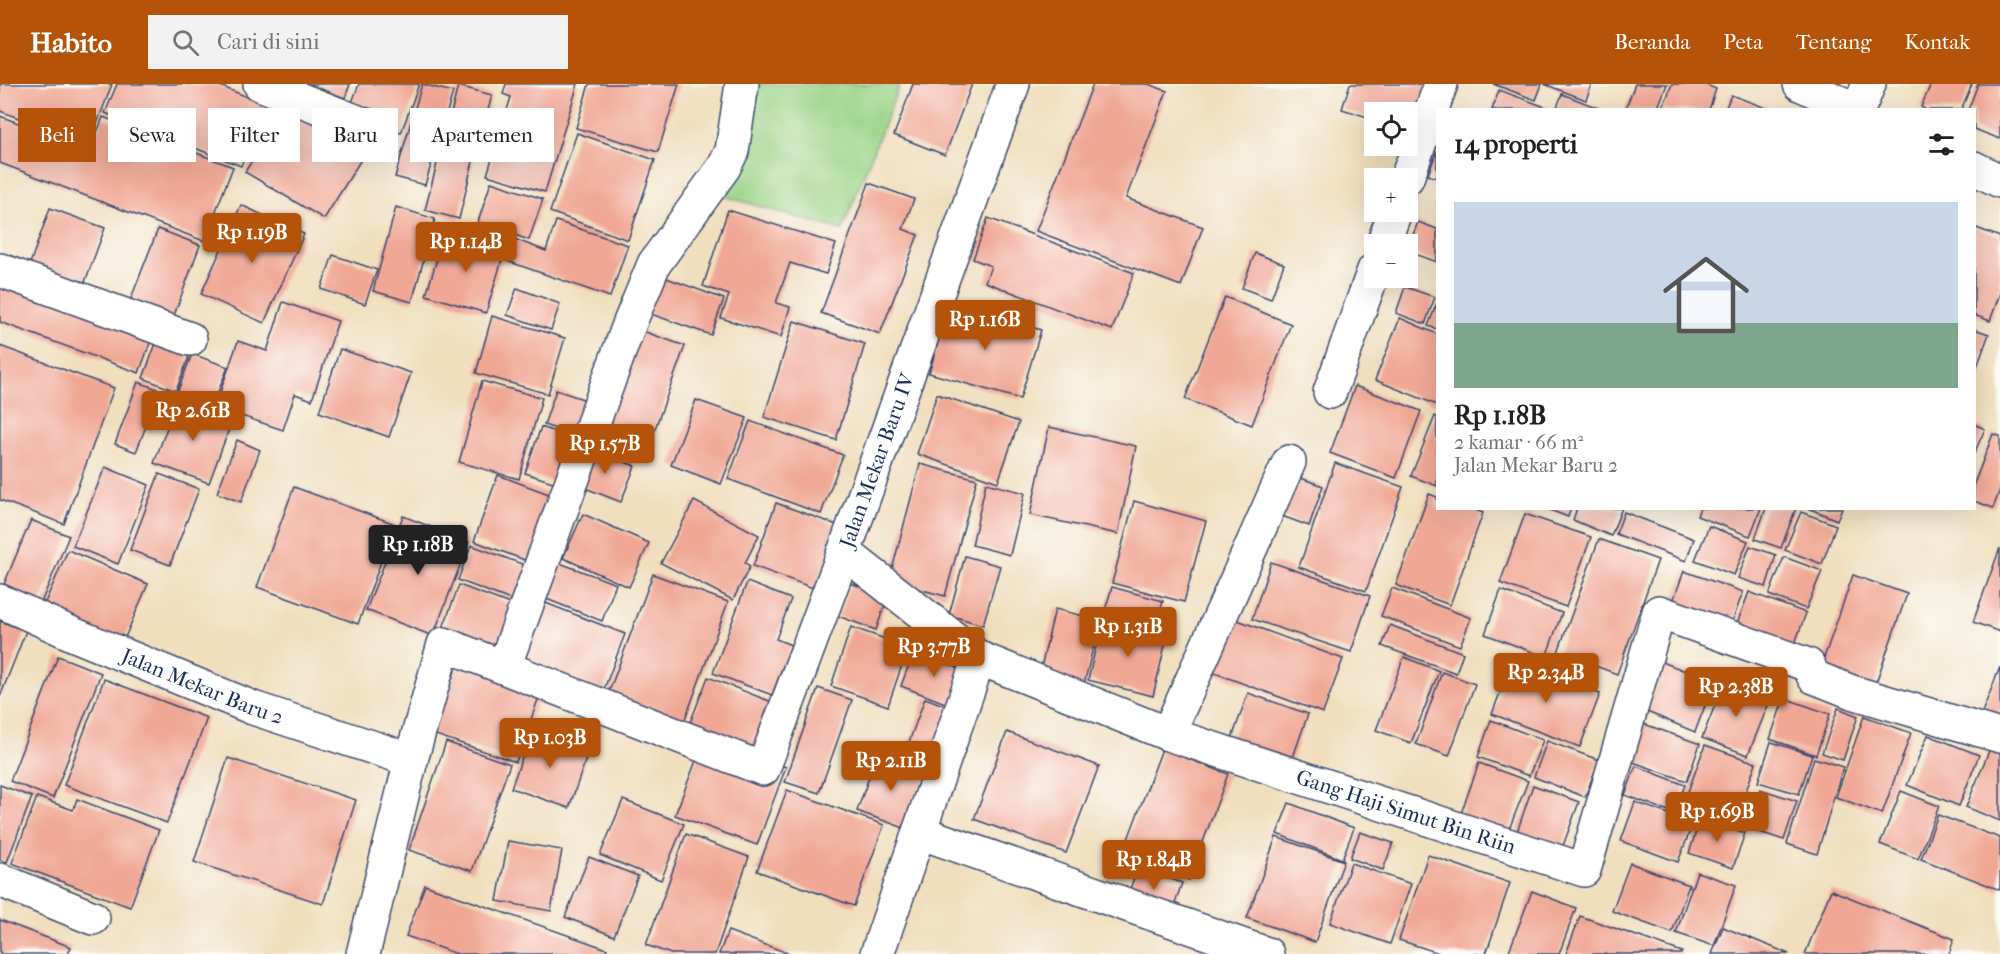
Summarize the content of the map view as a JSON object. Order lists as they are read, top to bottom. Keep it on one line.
{"streets":{"street":["Jalan Mekar Baru IV","Jalan Mekar Baru 2","Gang Haji Simut Bin Riin"]},"crossings":[["Jalan Mekar Baru IV","Gang Haji Simut Bin Riin"]],"page":{"header":"Habito","search":"Cari di sini","nav":["Beranda","Peta","Tentang","Kontak"],"map_buttons":["+","−"],"chip":["Beli","Sewa","Filter","Baru","Apartemen"],"heading":"14 properti","list":[{"name":"Rp 1.18B","note":"2 kamar · 66 m² · Jalan Mekar Baru 2"}],"price":["Rp 1.19B","Rp 1.14B","Rp 1.16B","Rp 2.61B","Rp 1.57B","Rp 1.18B","Rp 1.31B","Rp 3.77B","Rp 2.34B","Rp 2.38B","Rp 1.03B","Rp 2.11B","Rp 1.69B","Rp 1.84B"]}}
